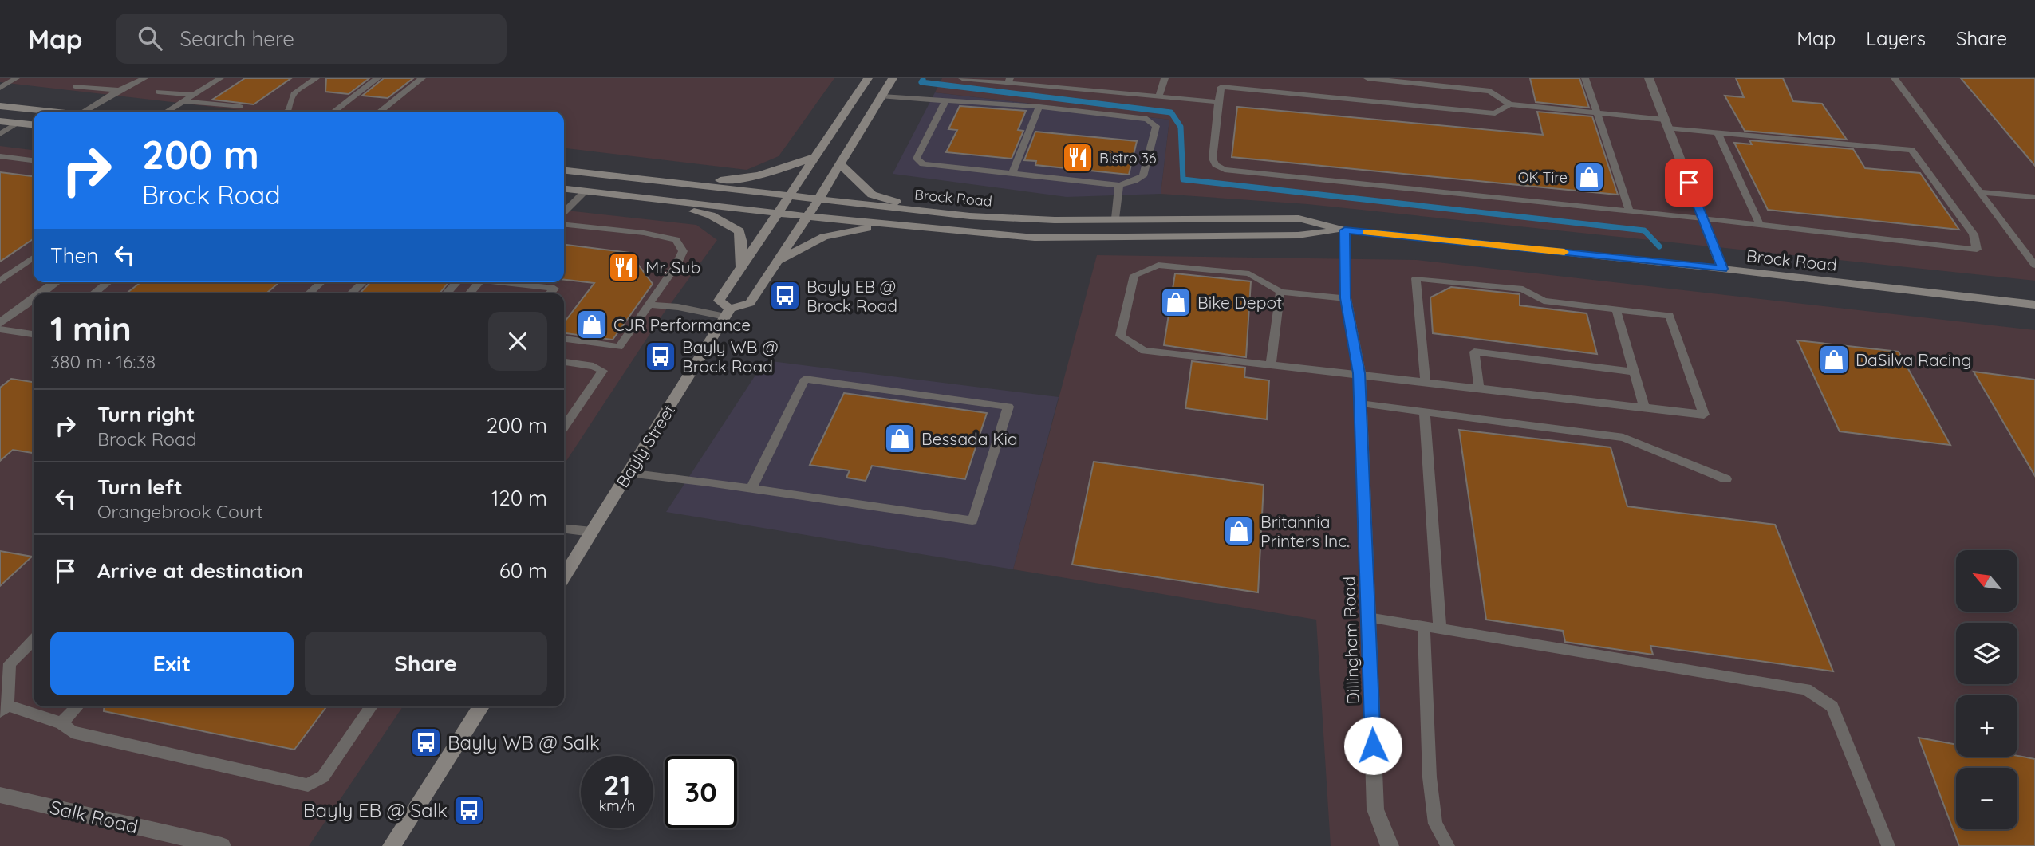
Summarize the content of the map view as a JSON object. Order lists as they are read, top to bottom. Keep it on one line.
{"streets":{"main road":["Brock Road","Bayly Street"],"street":["Dillingham Road","Salk Road"]},"crossings":[["Brock Road","Dillingham Road"]],"places":{"restaurant":["Bistro 36","Mr. Sub"],"shop":["OK Tire","Bike Depot","CJR Performance","DaSilva Racing","Bessada Kia","Britannia Printers Inc."],"bus stop":["Bayly EB @ Brock Road","Bayly WB @ Brock Road","Bayly WB @ Salk","Bayly EB @ Salk"]},"north":"top left","page":{"header":"Map","search":"Search here","nav":["Map","Layers","Share"],"turn":["200 m","Brock Road"],"then":"Then","heading":["1 min","380 m · 16:38"],"list":[{"name":"Turn right","note":"Brock Road","value":"200 m"},{"name":"Turn left","note":"Orangebrook Court","value":"120 m"},{"name":"Arrive at destination","value":"60 m"}],"map_buttons":["+","−"],"buttons":["Exit","Share"],"speed":"21 km/h","limit":"30"}}
